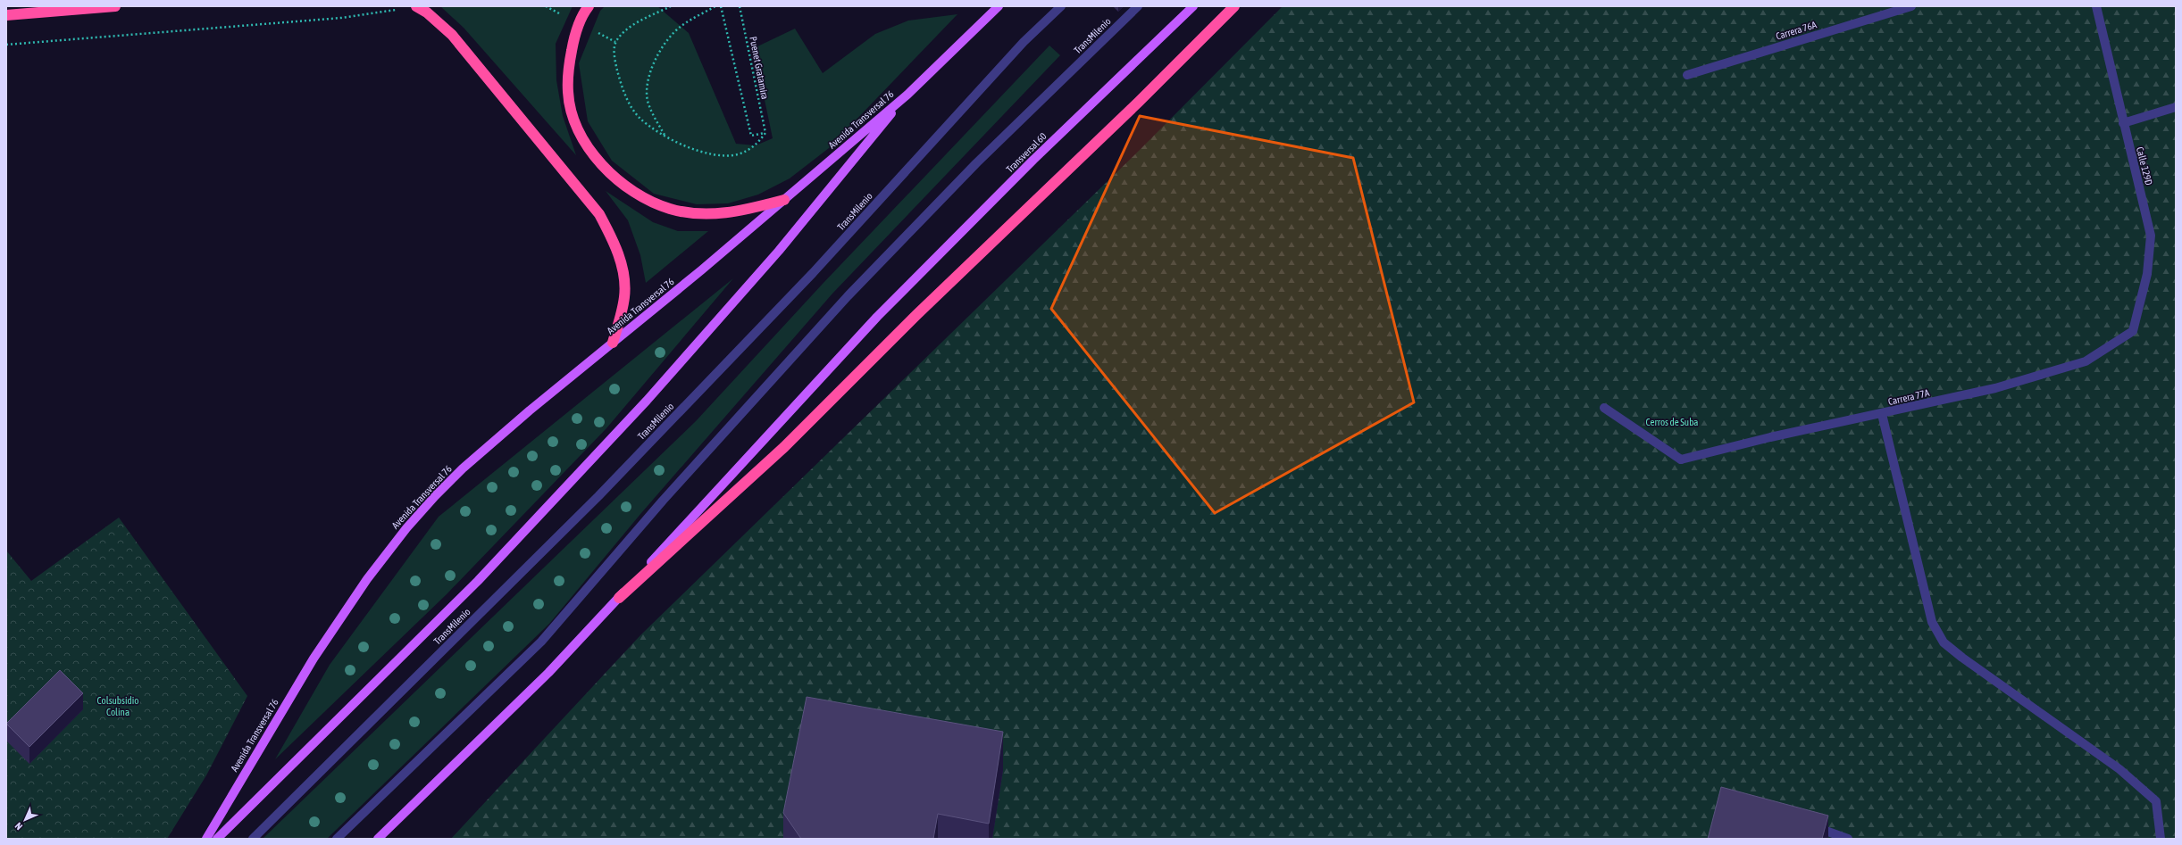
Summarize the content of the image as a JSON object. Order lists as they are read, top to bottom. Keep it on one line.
{"streets":{"main road":["Avenida Transversal 76","Transversal 60"],"street":["Carrera 76A","TransMilenio","Calle 129D","Carrera 77A"],"path":["Puenet Gratamira"]},"crossings":[["Calle 129D","Carrera 77A"]],"parks":["Cerros de Suba","Colsubsidio Colina"],"north":"bottom left"}
